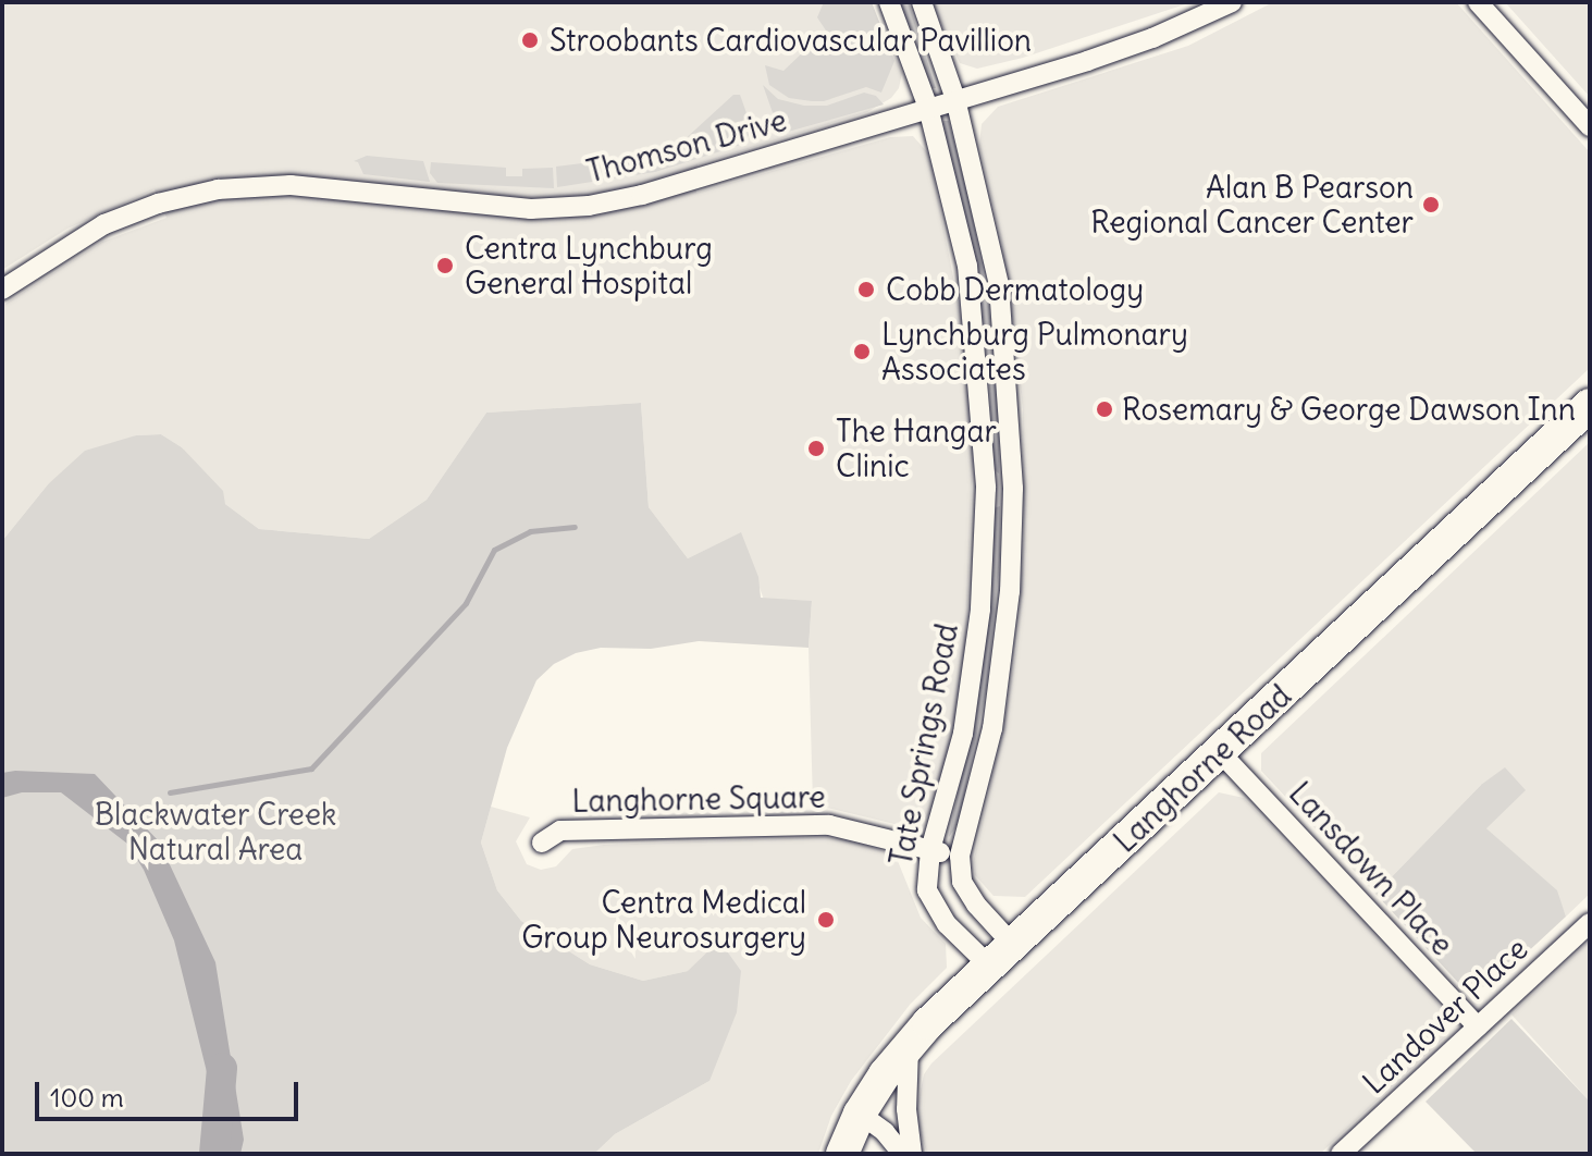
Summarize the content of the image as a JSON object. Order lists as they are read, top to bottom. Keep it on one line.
{"streets":{"main road":["Langhorne Road"],"street":["Thomson Drive","Tate Springs Road","Langhorne Square","Lansdown Place","Landover Place"]},"crossings":[["Thomson Drive","Tate Springs Road"],["Tate Springs Road","Langhorne Road"],["Tate Springs Road","Langhorne Square"],["Langhorne Road","Lansdown Place"],["Lansdown Place","Landover Place"]],"parks":["Blackwater Creek Natural Area"],"places":["Stroobants Cardiovascular Pavillion","Alan B Pearson Regional Cancer Center","Centra Lynchburg General Hospital","Cobb Dermatology","Lynchburg Pulmonary Associates","Rosemary & George Dawson Inn","The Hangar Clinic","Centra Medical Group Neurosurgery"],"scale_bar":"100 m"}
